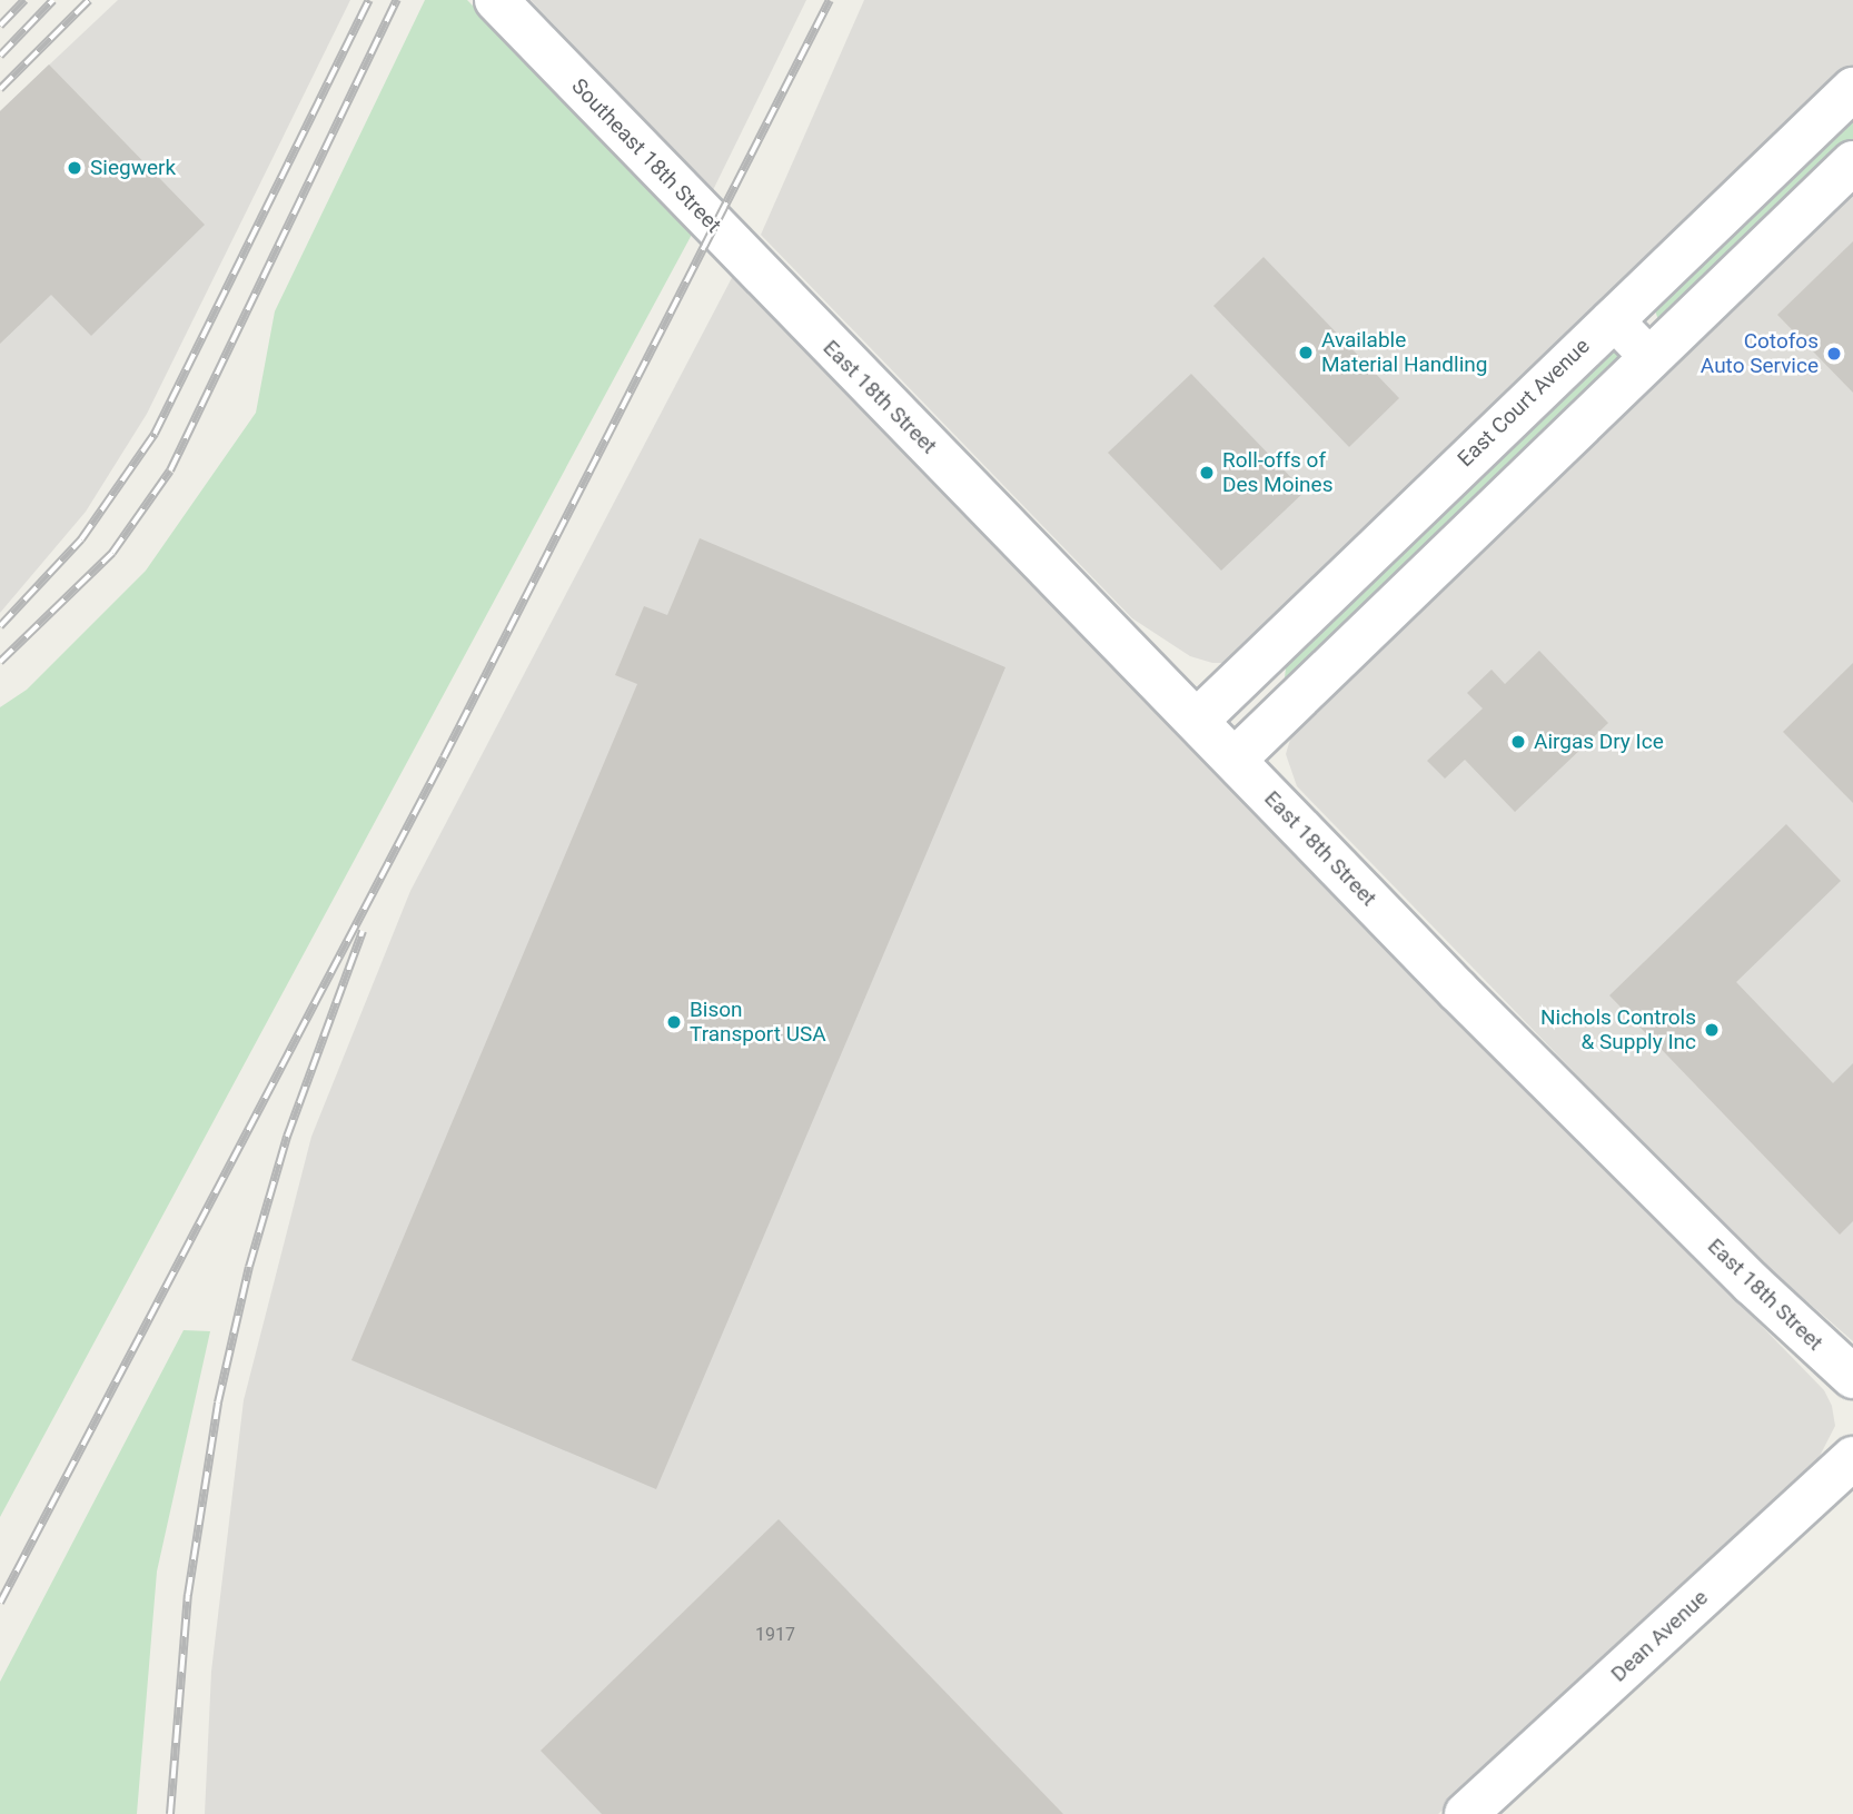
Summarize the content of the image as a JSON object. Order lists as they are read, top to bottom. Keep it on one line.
{"streets":{"street":["Southeast 18th Street","East 18th Street","East Court Avenue","Dean Avenue"]},"crossings":[["Southeast 18th Street","East 18th Street"],["East 18th Street","East Court Avenue"]],"places":["Siegwerk","Available Material Handling","Cotofos Auto Service","Roll-offs of Des Moines","Airgas Dry Ice","Bison Transport USA","Nichols Controls & Supply Inc"],"house_numbers":["1917"]}
